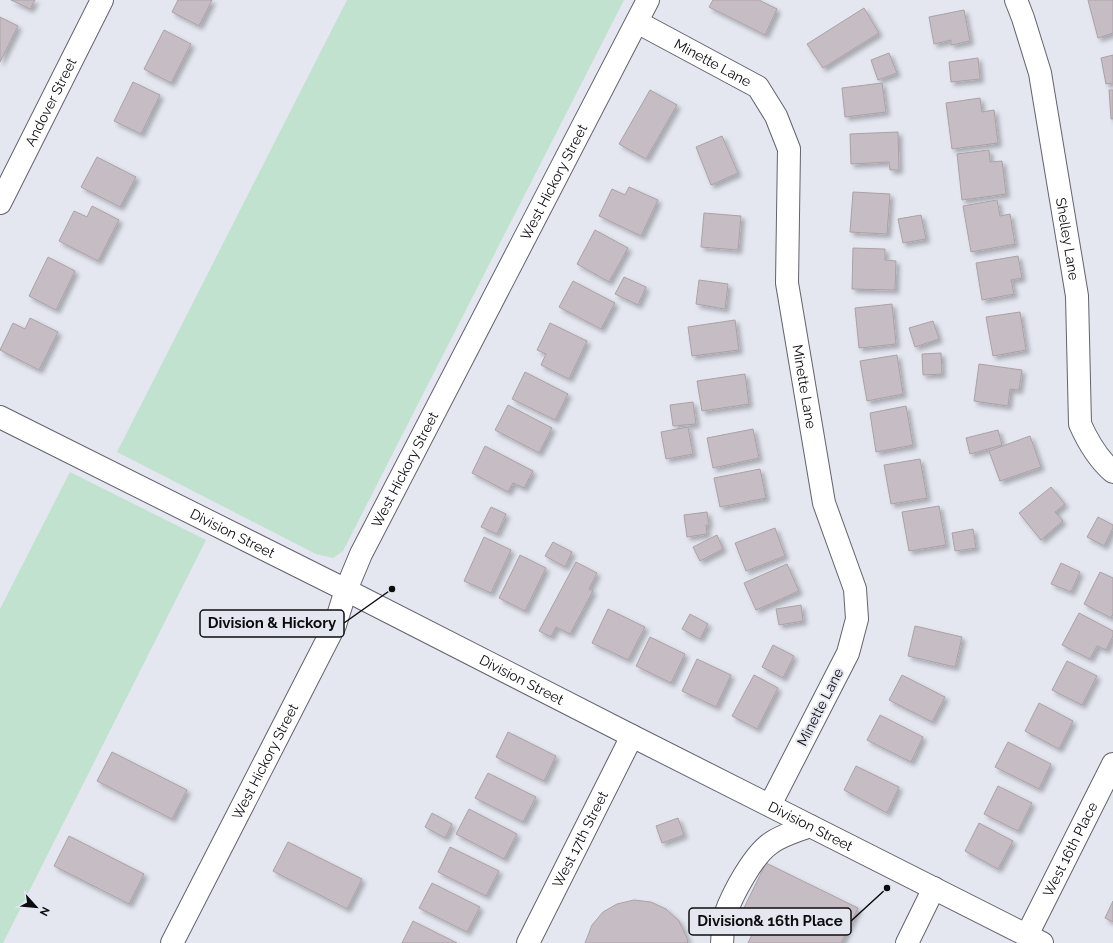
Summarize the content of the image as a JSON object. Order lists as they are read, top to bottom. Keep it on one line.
{"streets":{"street":["Minette Lane","Andover Street","West Hickory Street","Shelley Lane","Division Street","West 17th Street","West 16th Place"]},"crossings":[["Minette Lane","West Hickory Street"],["Minette Lane","Division Street"],["West Hickory Street","Division Street"],["Division Street","West 17th Street"],["Division Street","West 16th Place"]],"places":["Division & Hickory","Division& 16th Place"],"north":"bottom right"}
